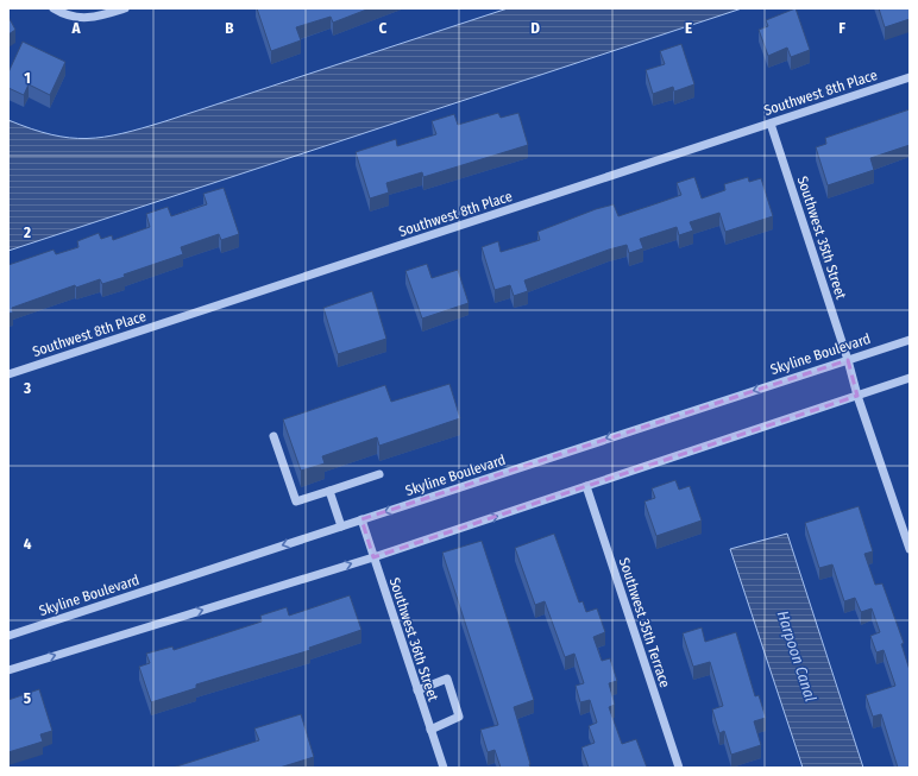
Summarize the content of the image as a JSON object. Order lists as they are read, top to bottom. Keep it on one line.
{"streets":{"street":["Southwest 8th Place","Southwest 35th Street","Skyline Boulevard","Southwest 35th Terrace","Southwest 36th Street"]},"crossings":[["Southwest 8th Place","Southwest 35th Street"],["Southwest 35th Street","Skyline Boulevard"],["Skyline Boulevard","Southwest 36th Street"]],"water":["Harpoon Canal"],"grid":{"columns":["A","B","C","D","E","F"],"rows":["1","2","3","4","5"]}}
